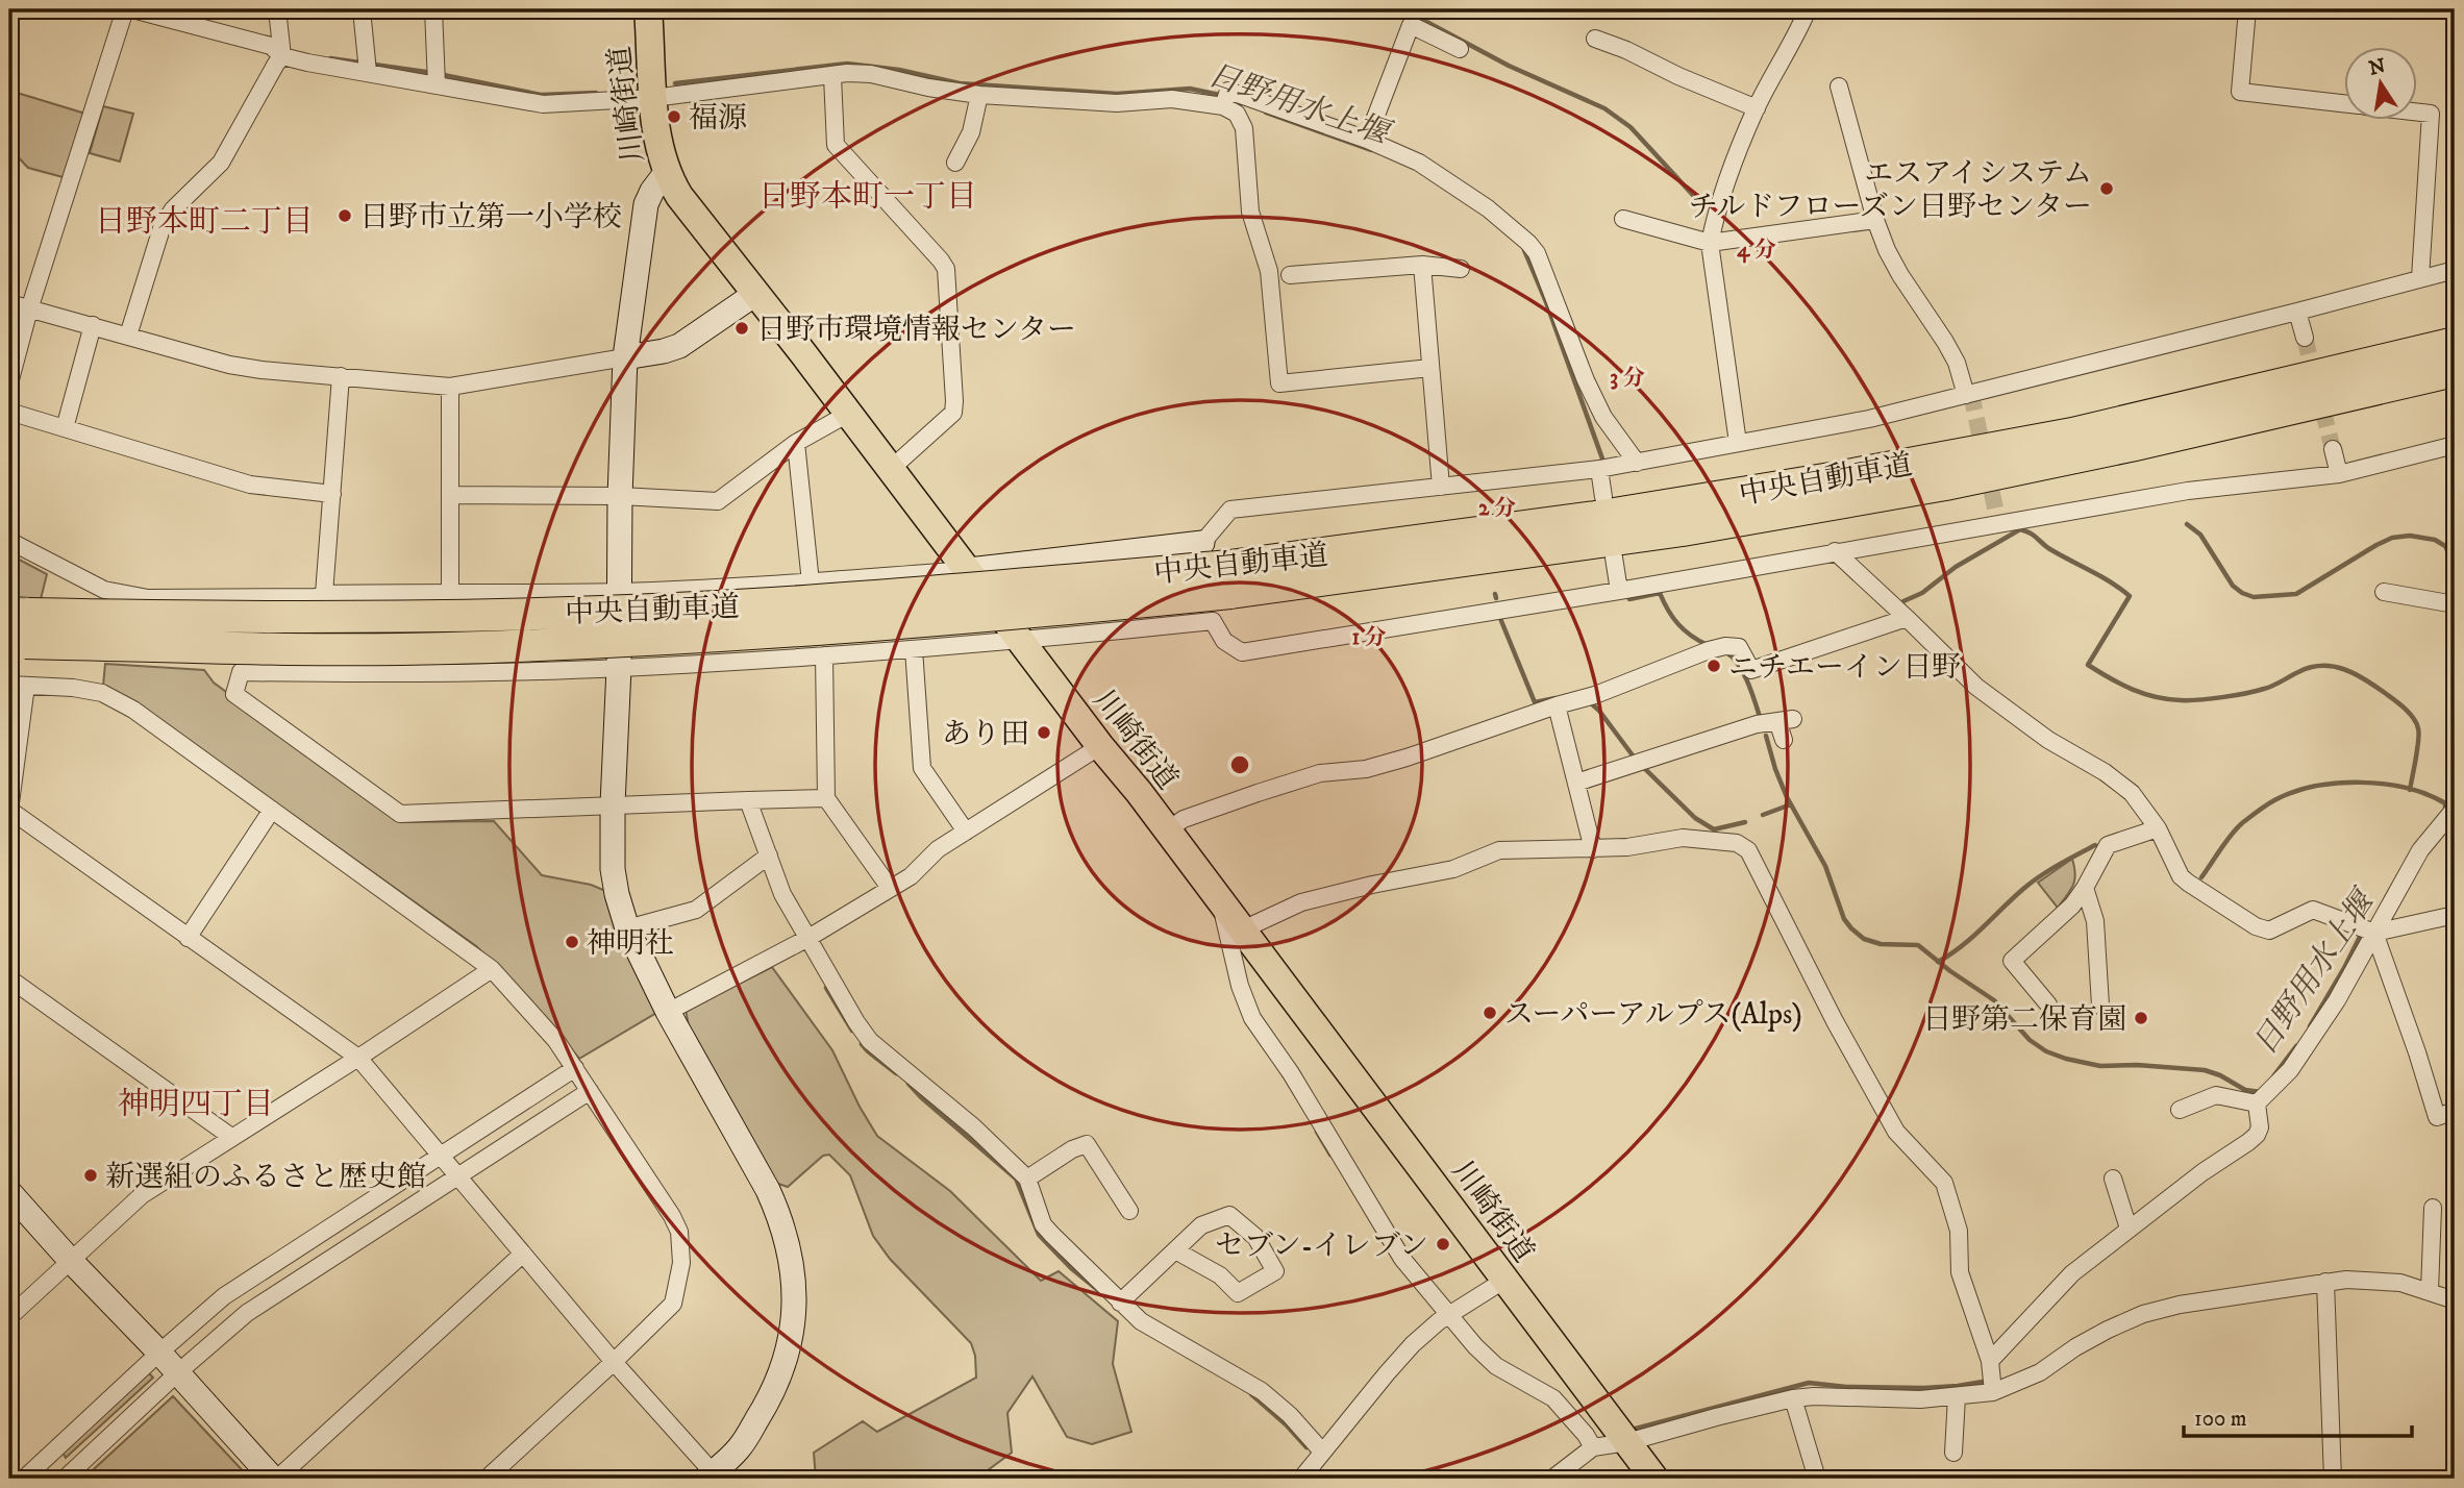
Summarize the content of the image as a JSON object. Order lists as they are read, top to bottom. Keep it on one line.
{"streets":{"highway":["中央自動車道"],"main road":["川崎街道"]},"districts":["日野本町一丁目","日野本町二丁目","神明四丁目"],"water":["日野用水上堰"],"places":["福源","エスアイシステム チルドフローズン日野センター","日野市立第一小学校","日野市環境情報センター","ニチエーイン日野","あり田","神明社","スーパーアルプス(Alps)","日野第二保育園","新選組のふるさと歴史館","セブン-イレブン"],"scale_bar":"100 m","north":"top","rings":["4 分","3 分","2 分","1 分"]}
